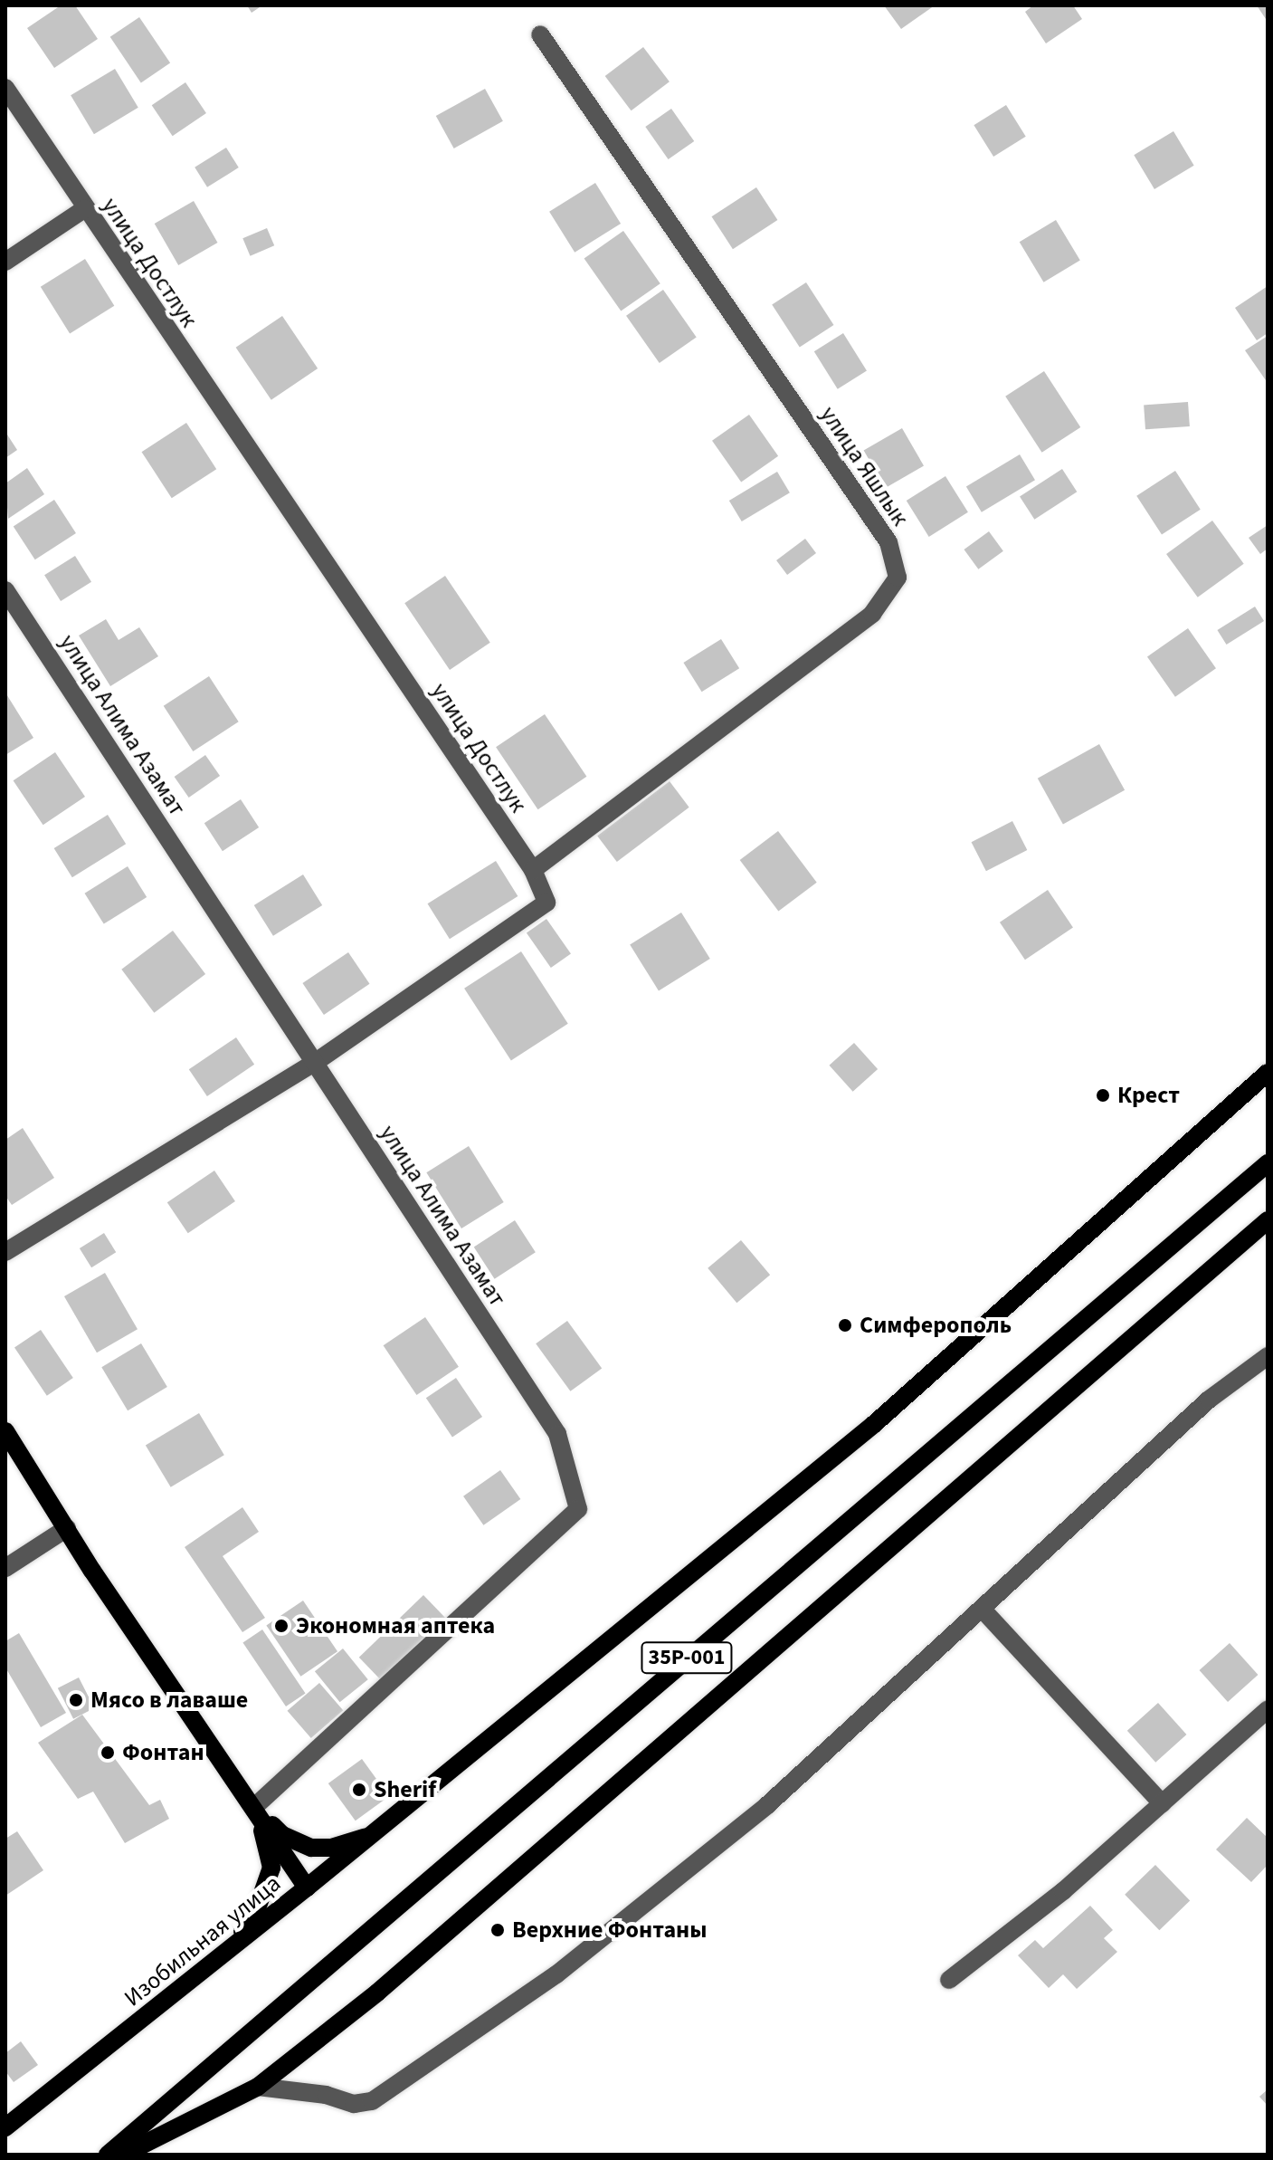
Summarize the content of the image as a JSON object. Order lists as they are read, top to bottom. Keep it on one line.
{"streets":{"main road":["35Р-001","Изобильная улица"],"street":["улица Достлук","улица Яшлык","улица Алима Азамат"]},"crossings":[["улица Достлук","улица Яшлык"],["улица Достлук","улица Алима Азамат"],["улица Алима Азамат","Изобильная улица"]],"places":["Крест","Симферополь","Экономная аптека","Мясо в лаваше","Фонтан","Sherif","Верхние Фонтаны"]}
